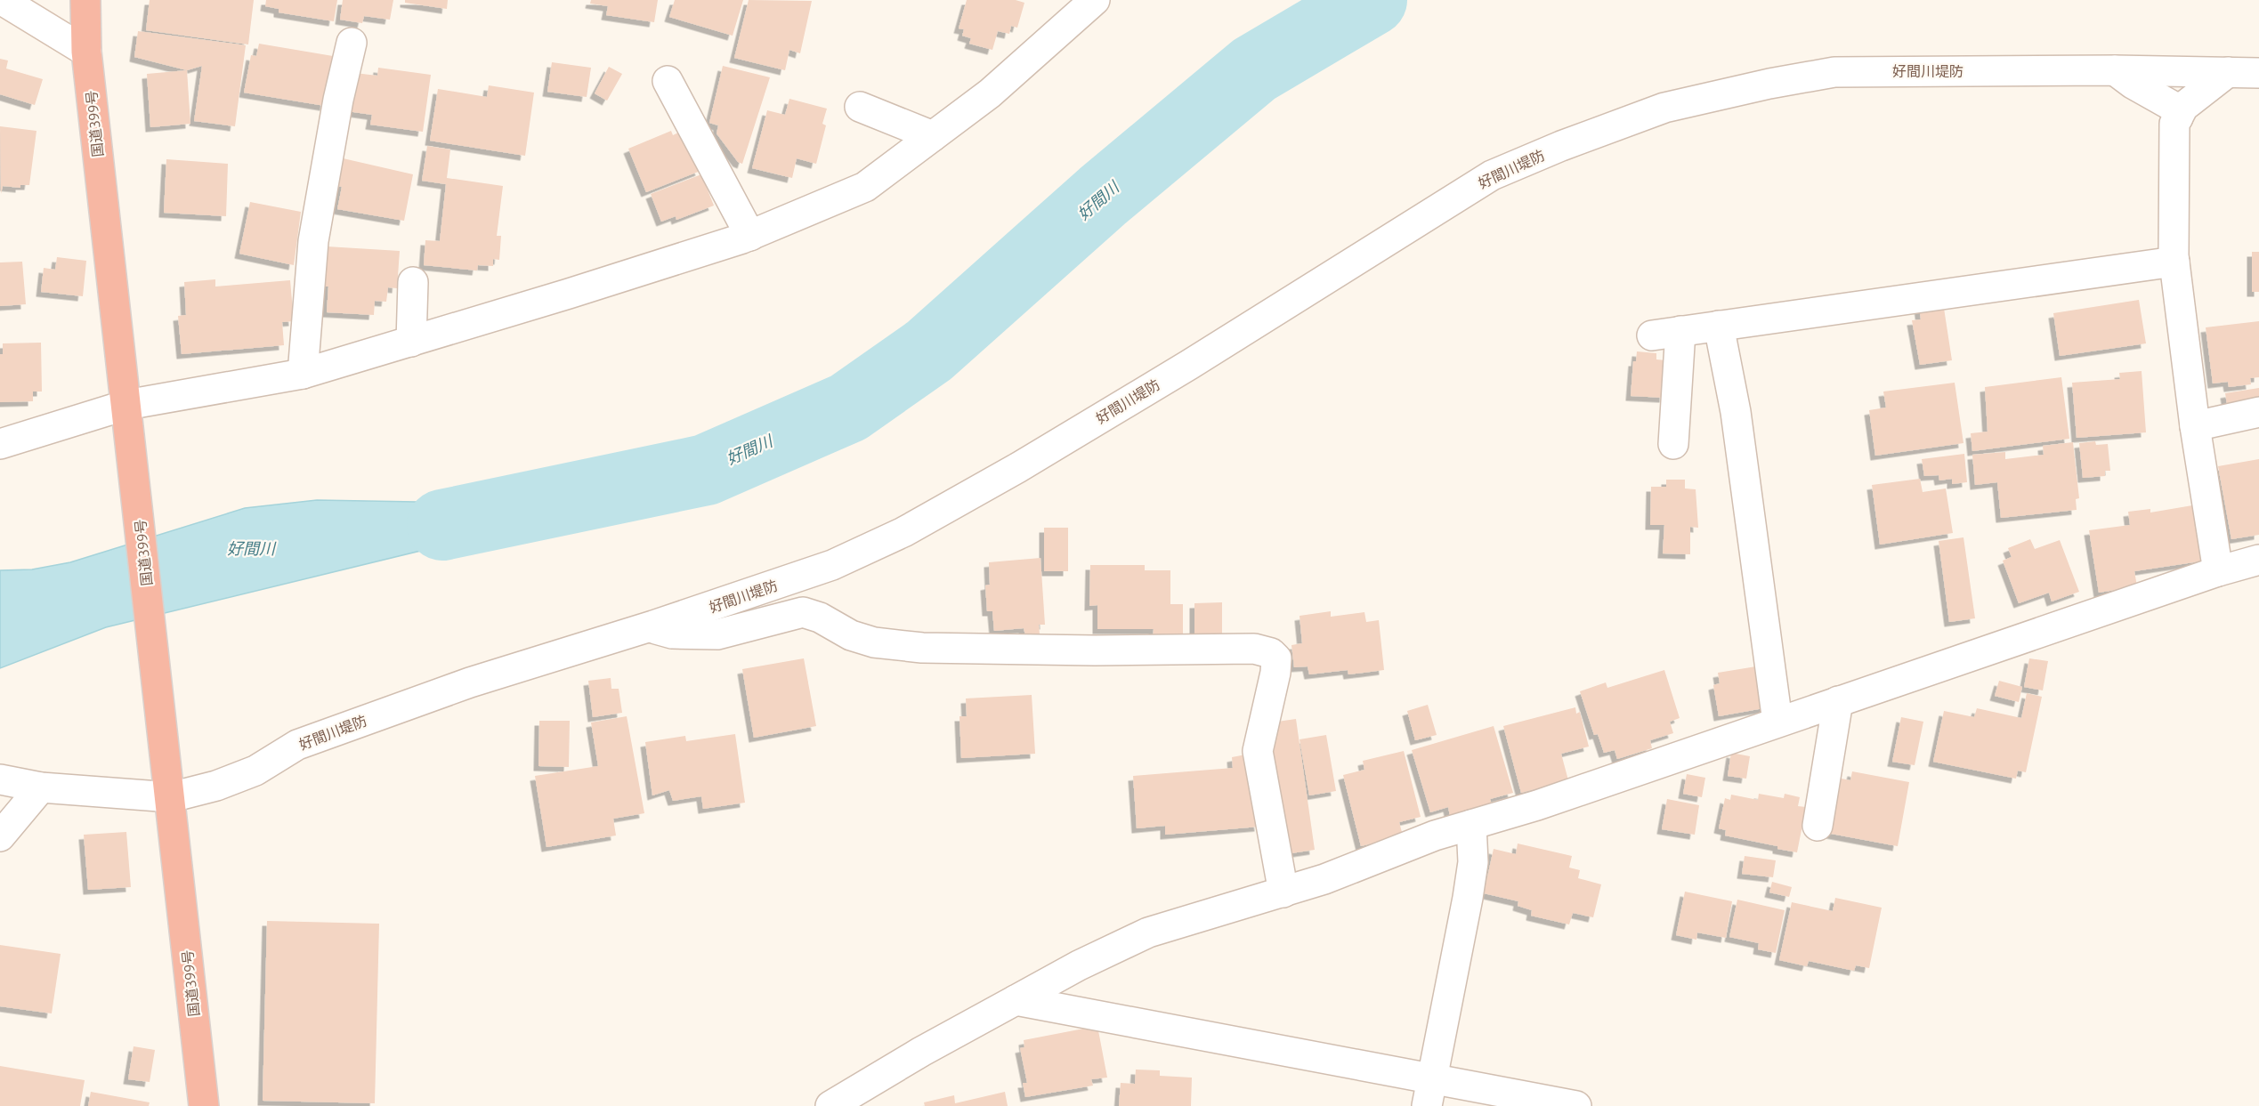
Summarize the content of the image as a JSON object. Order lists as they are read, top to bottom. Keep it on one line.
{"streets":{"highway":["国道399号"],"street":["好間川堤防"]},"crossings":[["好間川堤防","国道399号"]],"water":["好間川"]}
